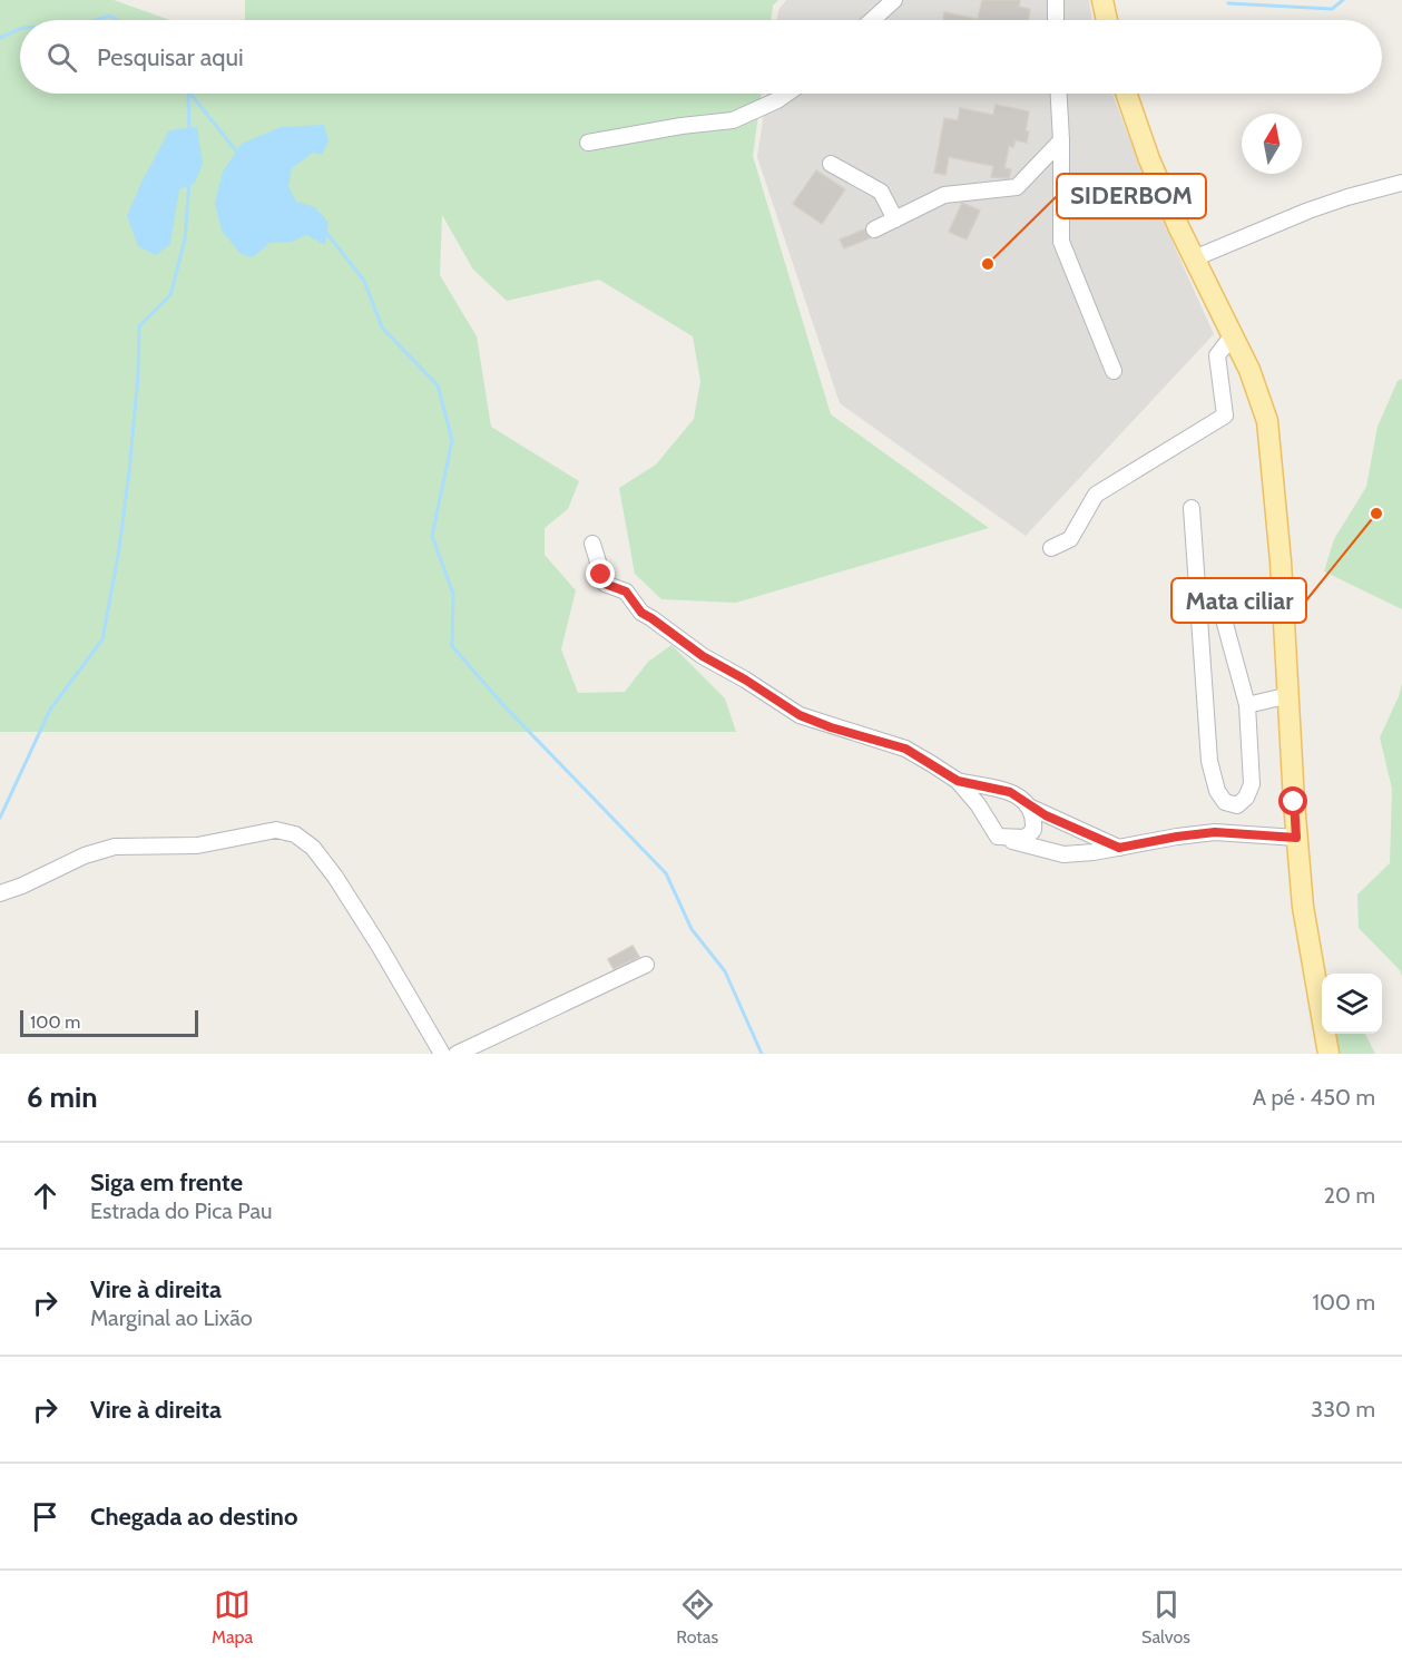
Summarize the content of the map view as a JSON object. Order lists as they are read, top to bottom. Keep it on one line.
{"places":["SIDERBOM","Mata ciliar"],"scale_bar":"100 m","north":"top","page":{"search":"Pesquisar aqui","scale":"100 m","heading":["6 min","A pé · 450 m"],"list":[["Siga em frente","Estrada do Pica Pau","20 m"],["Vire à direita","Marginal ao Lixão","100 m"],["Vire à direita","330 m"],"Chegada ao destino"],"nav":["Mapa","Rotas","Salvos"]}}
